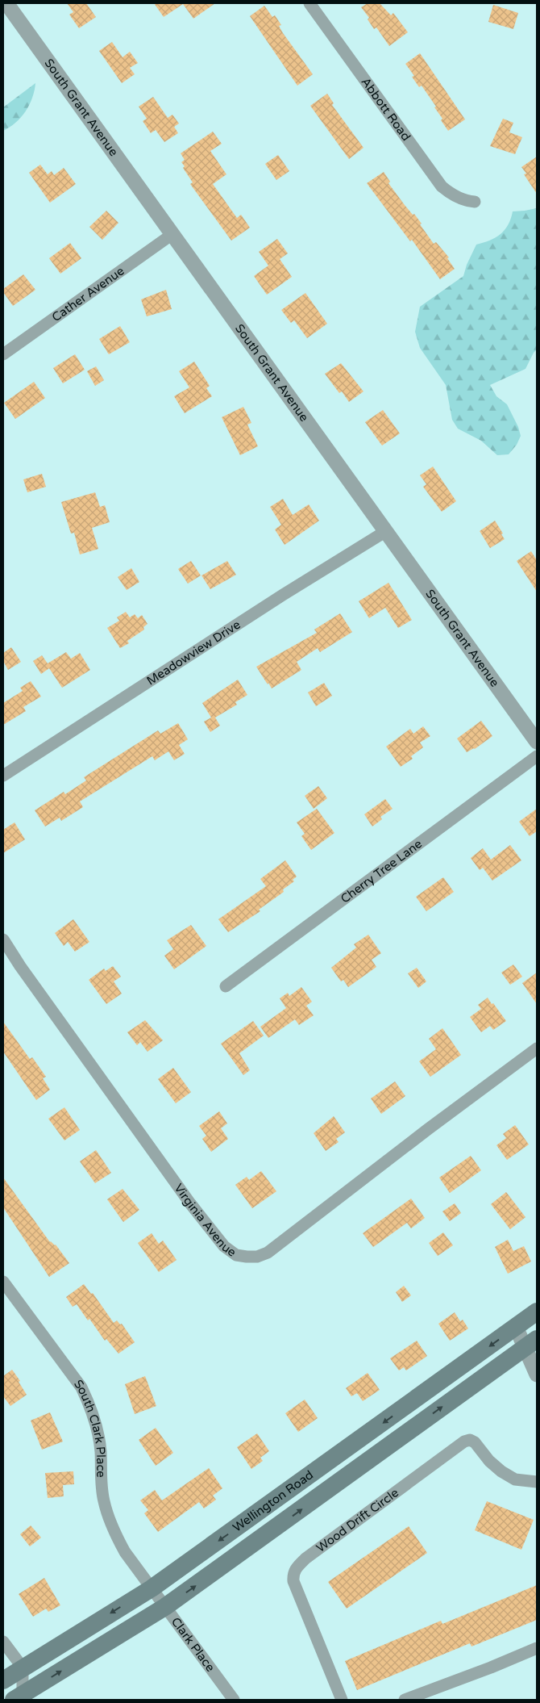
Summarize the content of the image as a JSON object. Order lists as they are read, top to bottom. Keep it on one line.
{"streets":{"main road":["Wellington Road"],"street":["South Grant Avenue","Abbott Road","Cather Avenue","Meadowview Drive","Cherry Tree Lane","Virginia Avenue","South Clark Place","Wood Drift Circle","Clark Place"]},"crossings":[["South Grant Avenue","Cather Avenue"],["South Grant Avenue","Meadowview Drive"],["South Clark Place","Wellington Road"],["South Clark Place","Clark Place"],["Wellington Road","Clark Place"]]}
